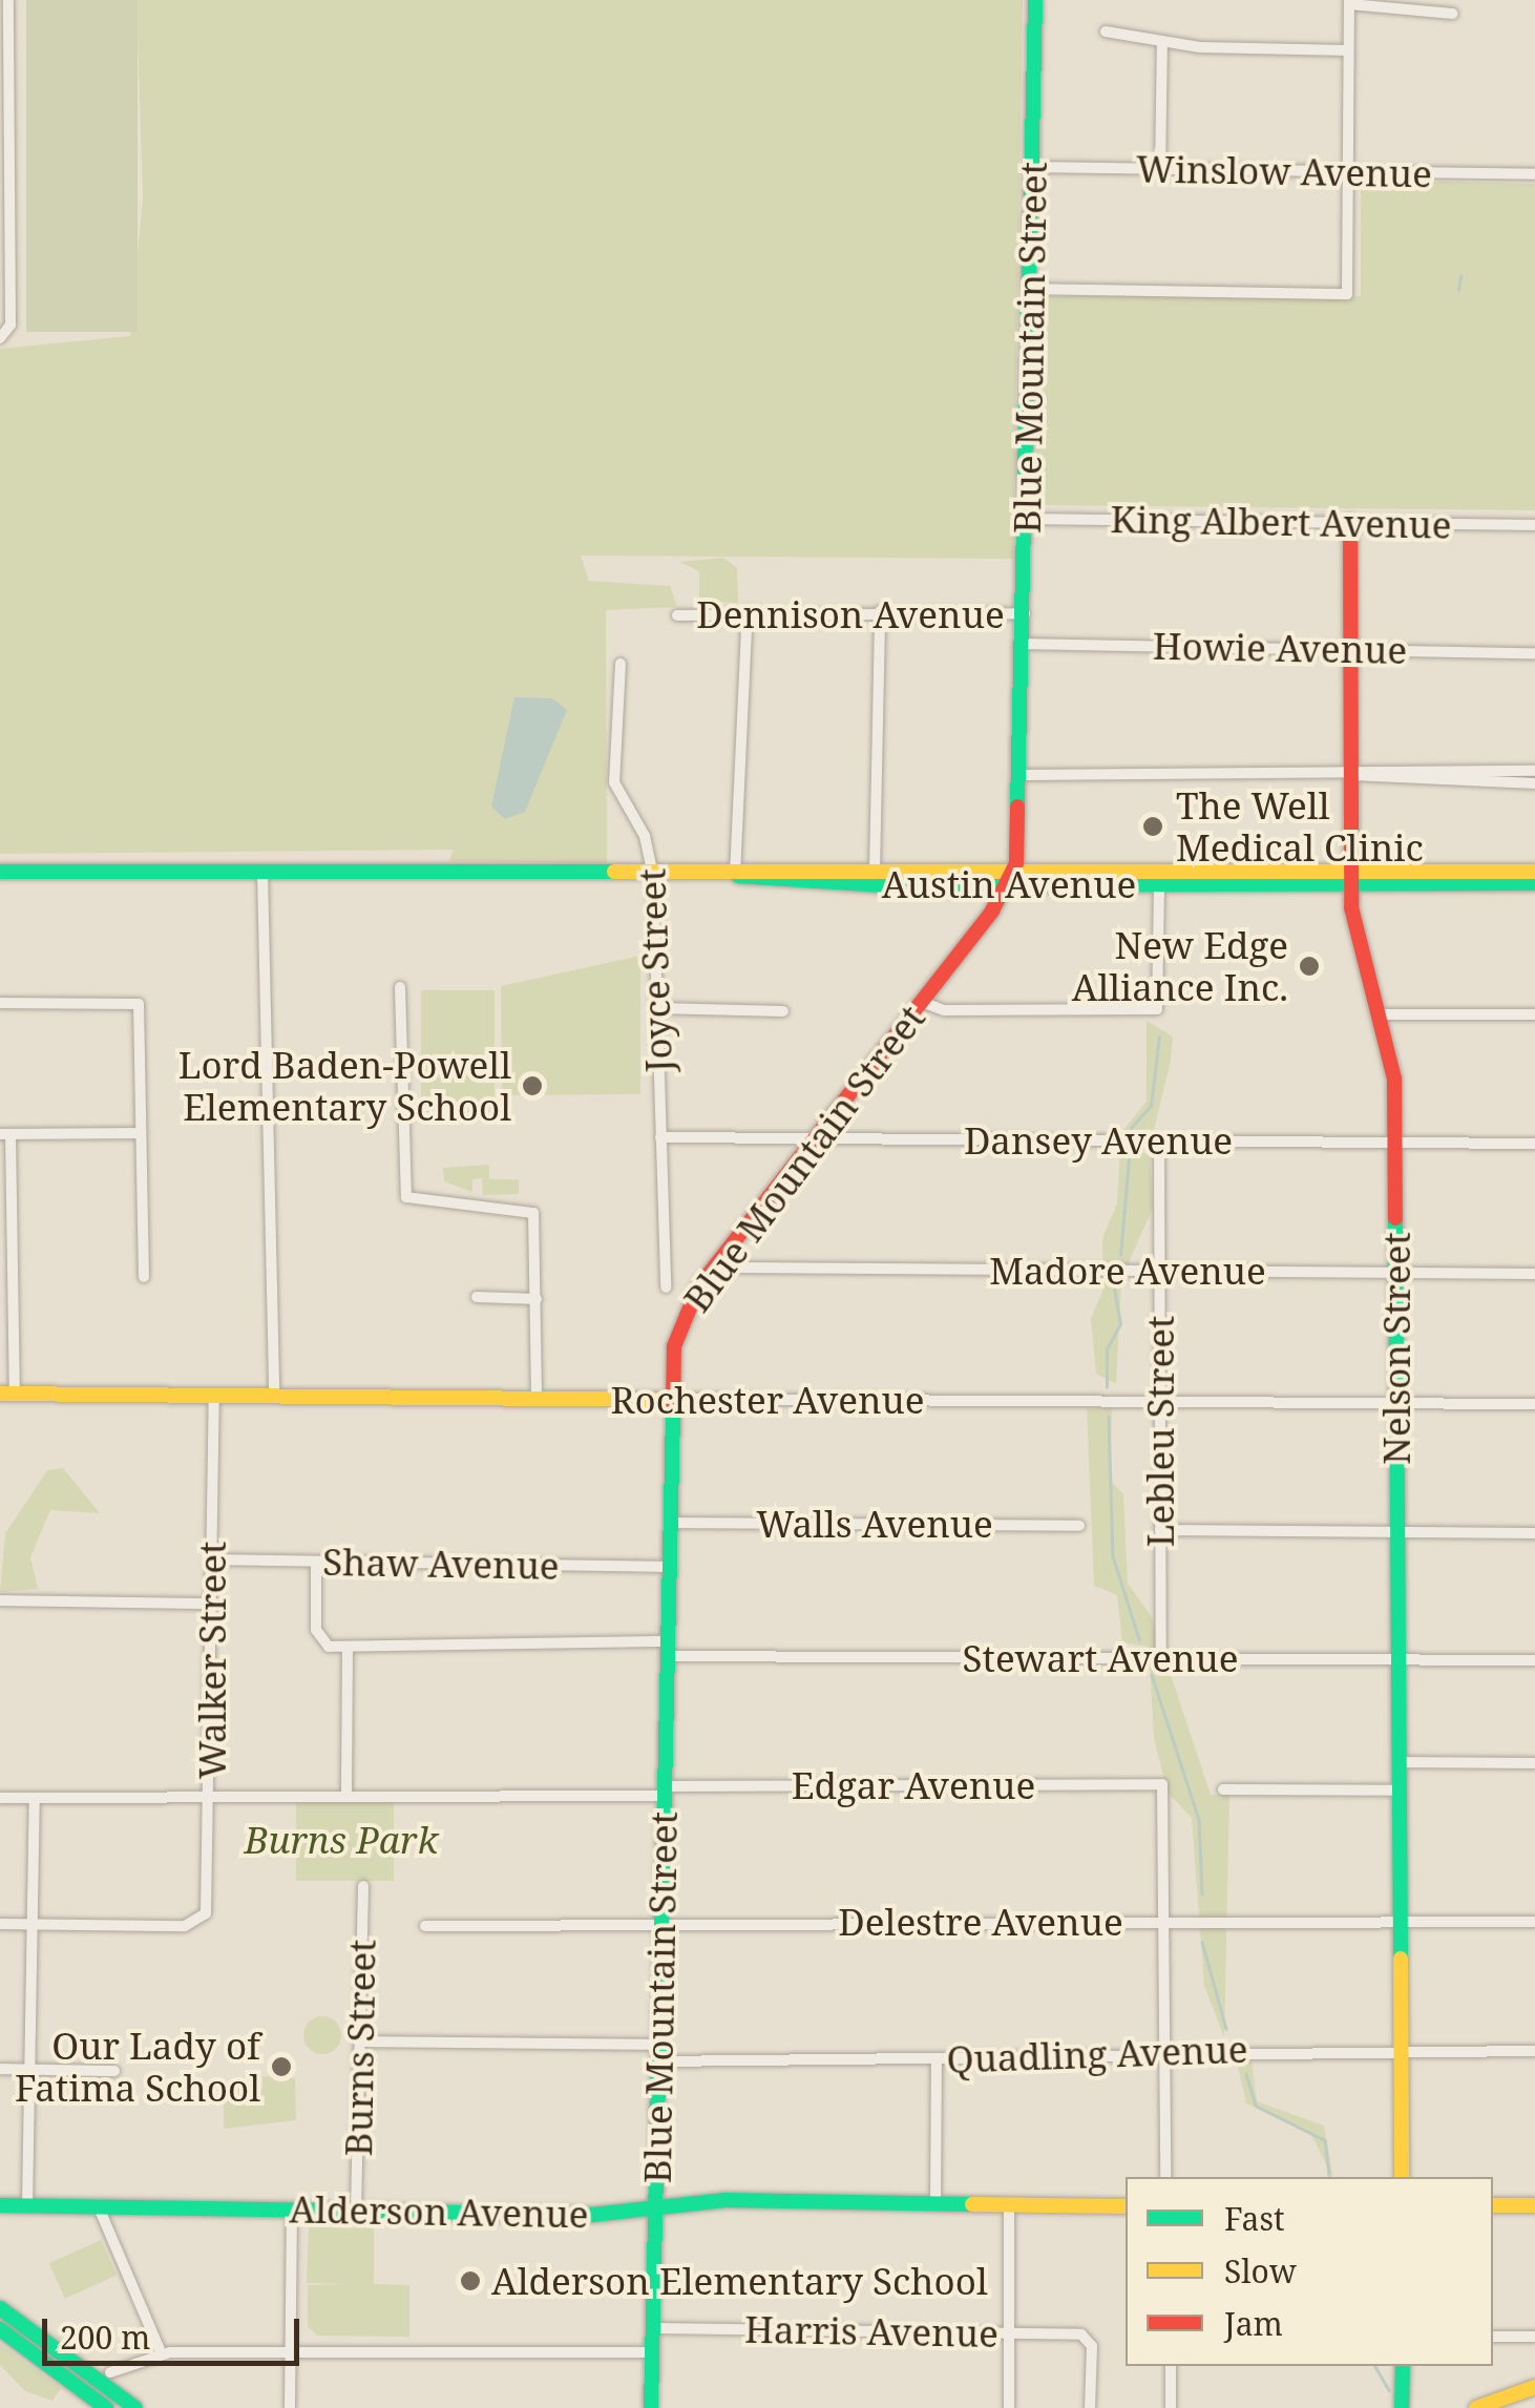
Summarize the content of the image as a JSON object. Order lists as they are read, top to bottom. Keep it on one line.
{"streets":{"main road":["Blue Mountain Street","Austin Avenue","Nelson Street","Rochester Avenue","Alderson Avenue"],"street":["Winslow Avenue","King Albert Avenue","Dennison Avenue","Howie Avenue","Joyce Street","Dansey Avenue","Madore Avenue","Lebleu Street","Walls Avenue","Shaw Avenue","Stewart Avenue","Walker Street","Edgar Avenue","Delestre Avenue","Burns Street","Quadling Avenue","Harris Avenue"]},"crossings":[["Winslow Avenue","Blue Mountain Street"],["Blue Mountain Street","King Albert Avenue"],["Blue Mountain Street","Dennison Avenue"],["Blue Mountain Street","Howie Avenue"],["Blue Mountain Street","Austin Avenue"],["Blue Mountain Street","Dansey Avenue"],["Blue Mountain Street","Madore Avenue"],["Blue Mountain Street","Rochester Avenue"],["Blue Mountain Street","Walls Avenue"],["Blue Mountain Street","Shaw Avenue"],["Blue Mountain Street","Stewart Avenue"],["Blue Mountain Street","Edgar Avenue"],["Blue Mountain Street","Delestre Avenue"],["Blue Mountain Street","Quadling Avenue"],["Blue Mountain Street","Alderson Avenue"],["Blue Mountain Street","Harris Avenue"],["King Albert Avenue","Nelson Street"],["Howie Avenue","Nelson Street"],["Austin Avenue","Joyce Street"],["Austin Avenue","Nelson Street"],["Joyce Street","Dansey Avenue"],["Dansey Avenue","Nelson Street"],["Dansey Avenue","Lebleu Street"],["Madore Avenue","Nelson Street"],["Madore Avenue","Lebleu Street"],["Nelson Street","Rochester Avenue"],["Nelson Street","Stewart Avenue"],["Nelson Street","Delestre Avenue"],["Nelson Street","Quadling Avenue"],["Rochester Avenue","Lebleu Street"],["Rochester Avenue","Walker Street"],["Lebleu Street","Stewart Avenue"],["Shaw Avenue","Stewart Avenue"],["Shaw Avenue","Walker Street"],["Walker Street","Edgar Avenue"],["Edgar Avenue","Delestre Avenue"],["Burns Street","Alderson Avenue"]],"parks":["Burns Park"],"places":["The Well Medical Clinic","New Edge Alliance Inc.","Lord Baden-Powell Elementary School","Our Lady of Fatima School","Alderson Elementary School"],"legend":["Fast","Slow","Jam"],"scale_bar":"200 m"}
